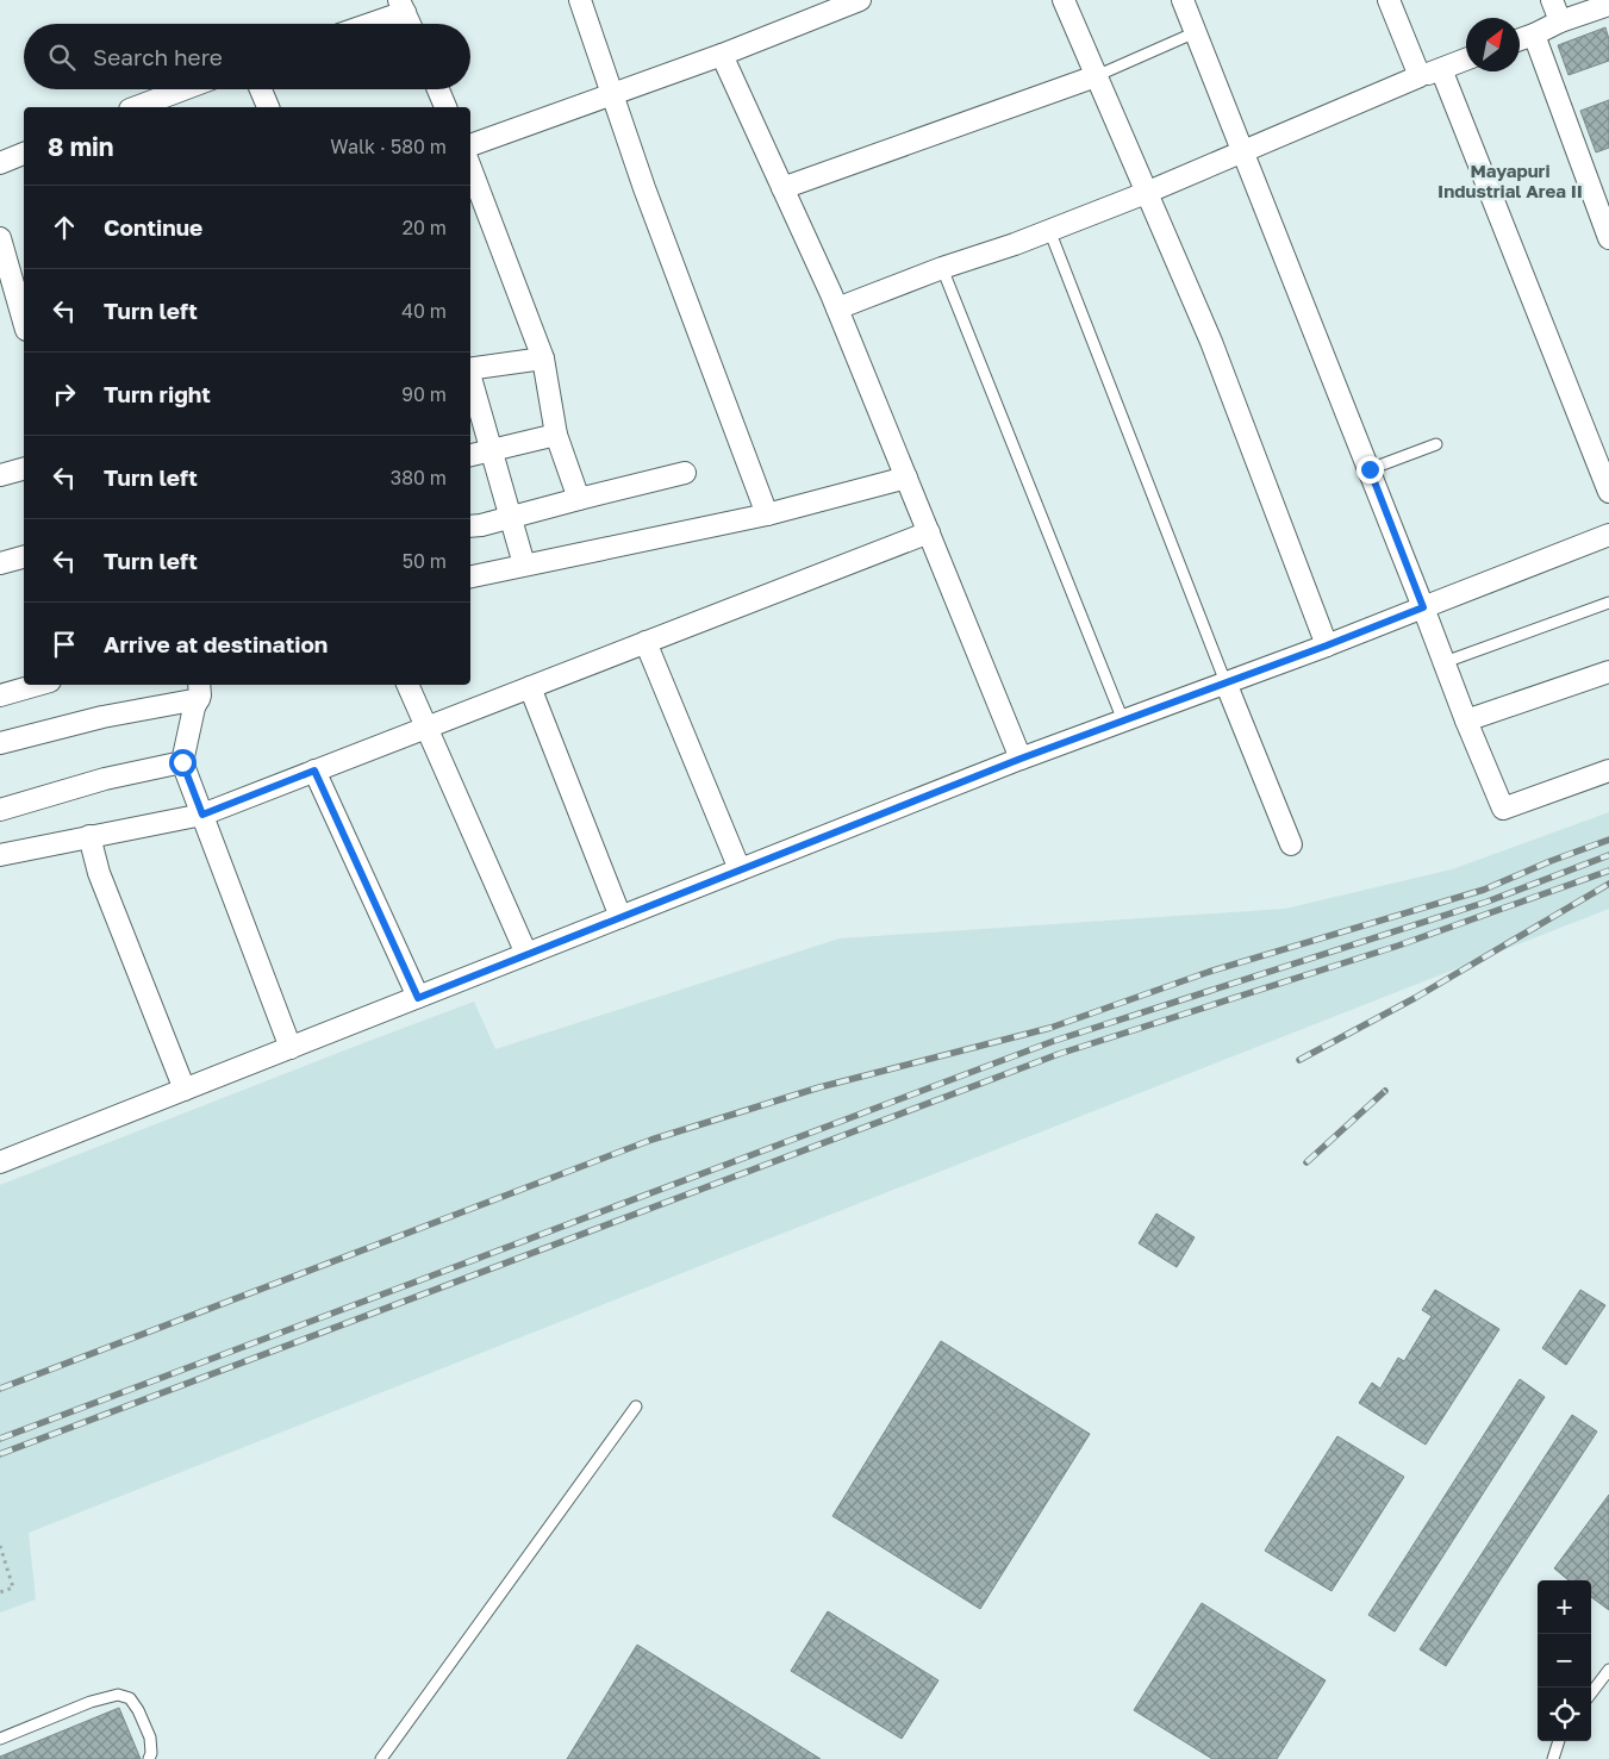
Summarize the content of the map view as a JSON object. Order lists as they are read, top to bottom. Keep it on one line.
{"districts":["Mayapuri Industrial Area II"],"north":"top right","page":{"search":"Search here","heading":["8 min","Walk · 580 m"],"list":[["Continue","20 m"],["Turn left","40 m"],["Turn right","90 m"],["Turn left","380 m"],["Turn left","50 m"],"Arrive at destination"],"map_buttons":["+","−"]}}
